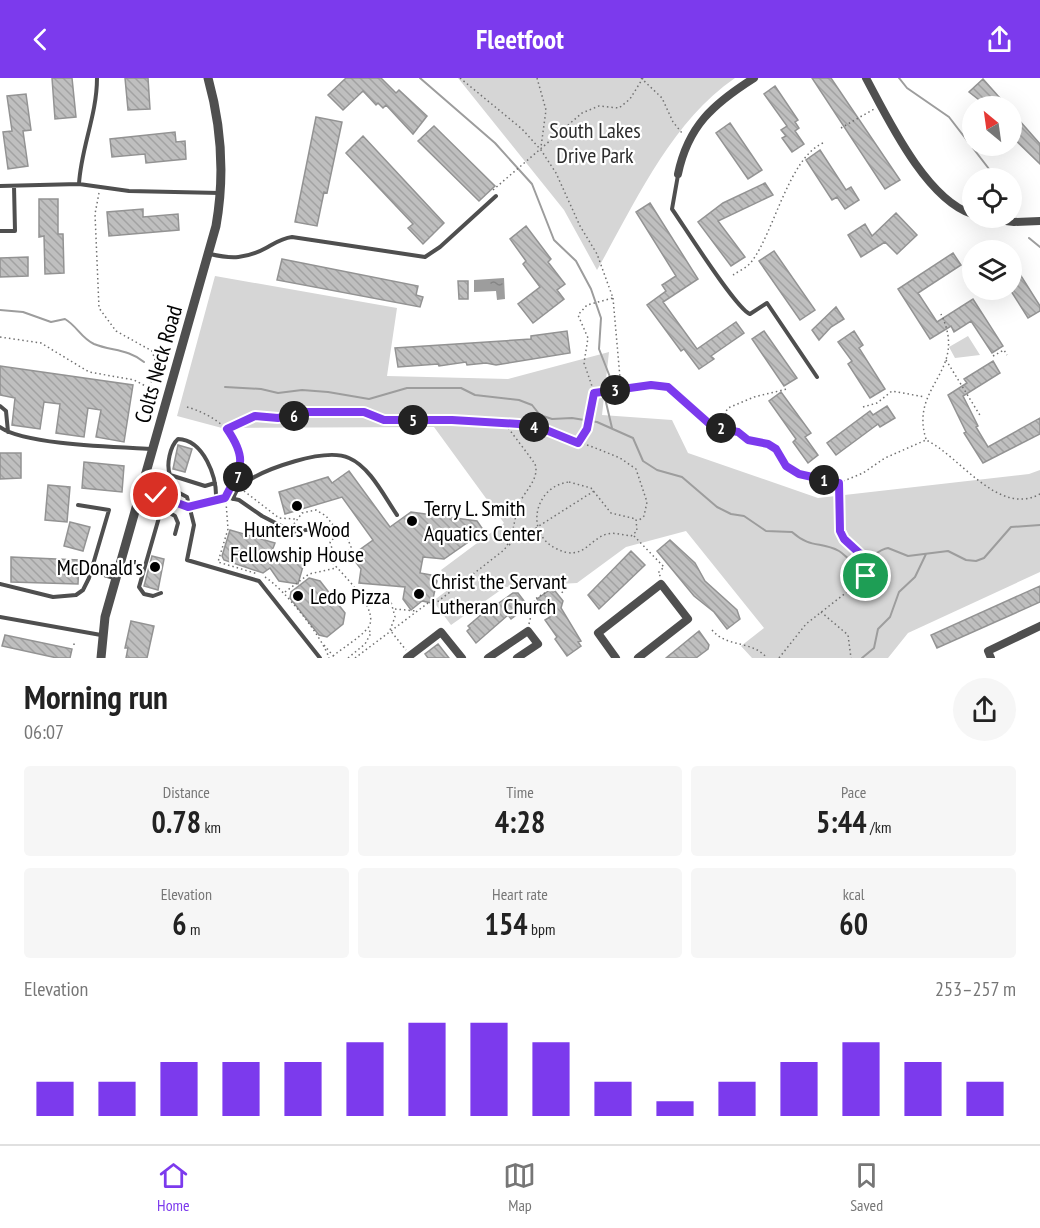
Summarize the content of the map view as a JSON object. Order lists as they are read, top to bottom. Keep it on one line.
{"streets":{"street":["Colts Neck Road"]},"parks":["South Lakes Drive Park"],"places":["Hunters Wood Fellowship House","Terry L. Smith Aquatics Center","McDonald's","Christ the Servant Lutheran Church","Ledo Pizza"],"north":"top left","page":{"header":"Fleetfoot","pins":["3","6","5","4","2","7","1"],"heading":["Morning run","06:07"],"stats":[["Distance","0.78 km"],["Time","4:28"],["Pace","5:44 /km"],["Elevation","6 m"],["Heart rate","154 bpm"],["kcal","60"]],"chart":["Elevation","253–257 m"],"tabs":["Home","Map","Saved"]}}
